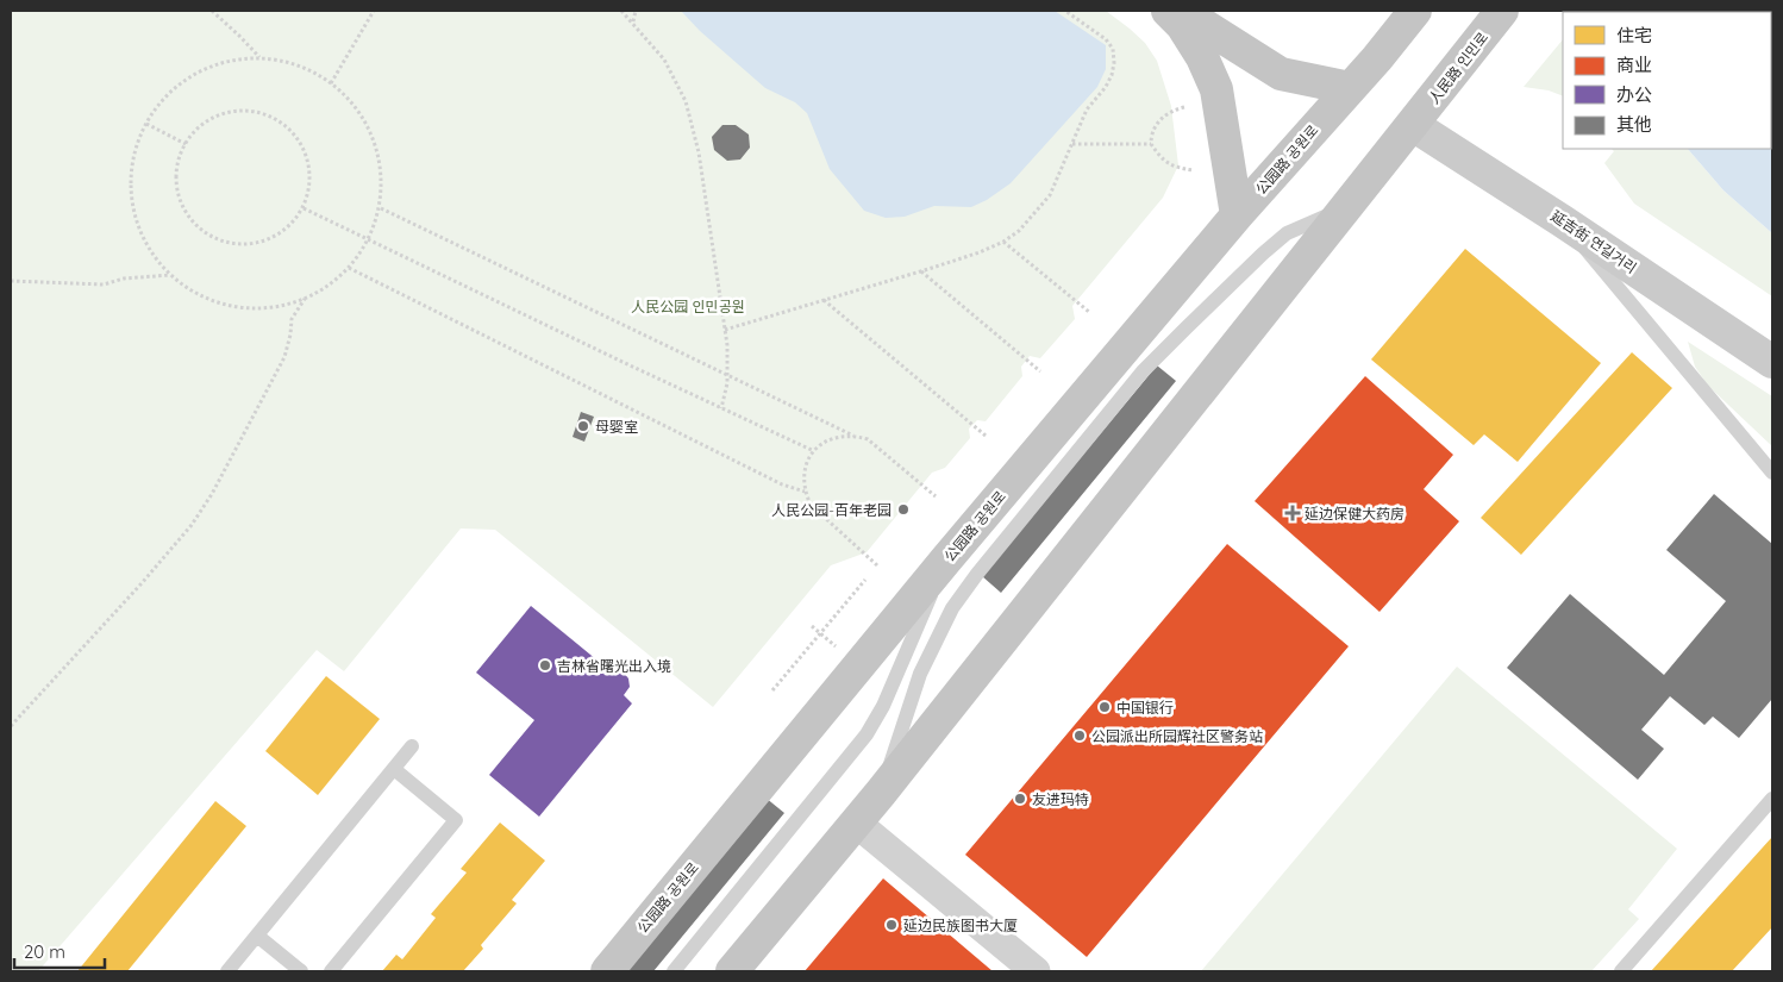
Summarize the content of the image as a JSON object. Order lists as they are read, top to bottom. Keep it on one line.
{"streets":{"main road":["人民路 인민로","公园路 공원로"],"street":["延吉街 연길거리"]},"crossings":[["人民路 인민로","延吉街 연길거리"]],"parks":["人民公园 인민공원"],"places":{"other":["母婴室","人民公园-百年老园","吉林省曙光出入境","中国银行","公园派出所园辉社区警务站","友进玛特","延边民族图书大厦"],"health":["延边保健大药房"]},"legend":["住宅","商业","办公","其他"],"scale_bar":"20 m"}
